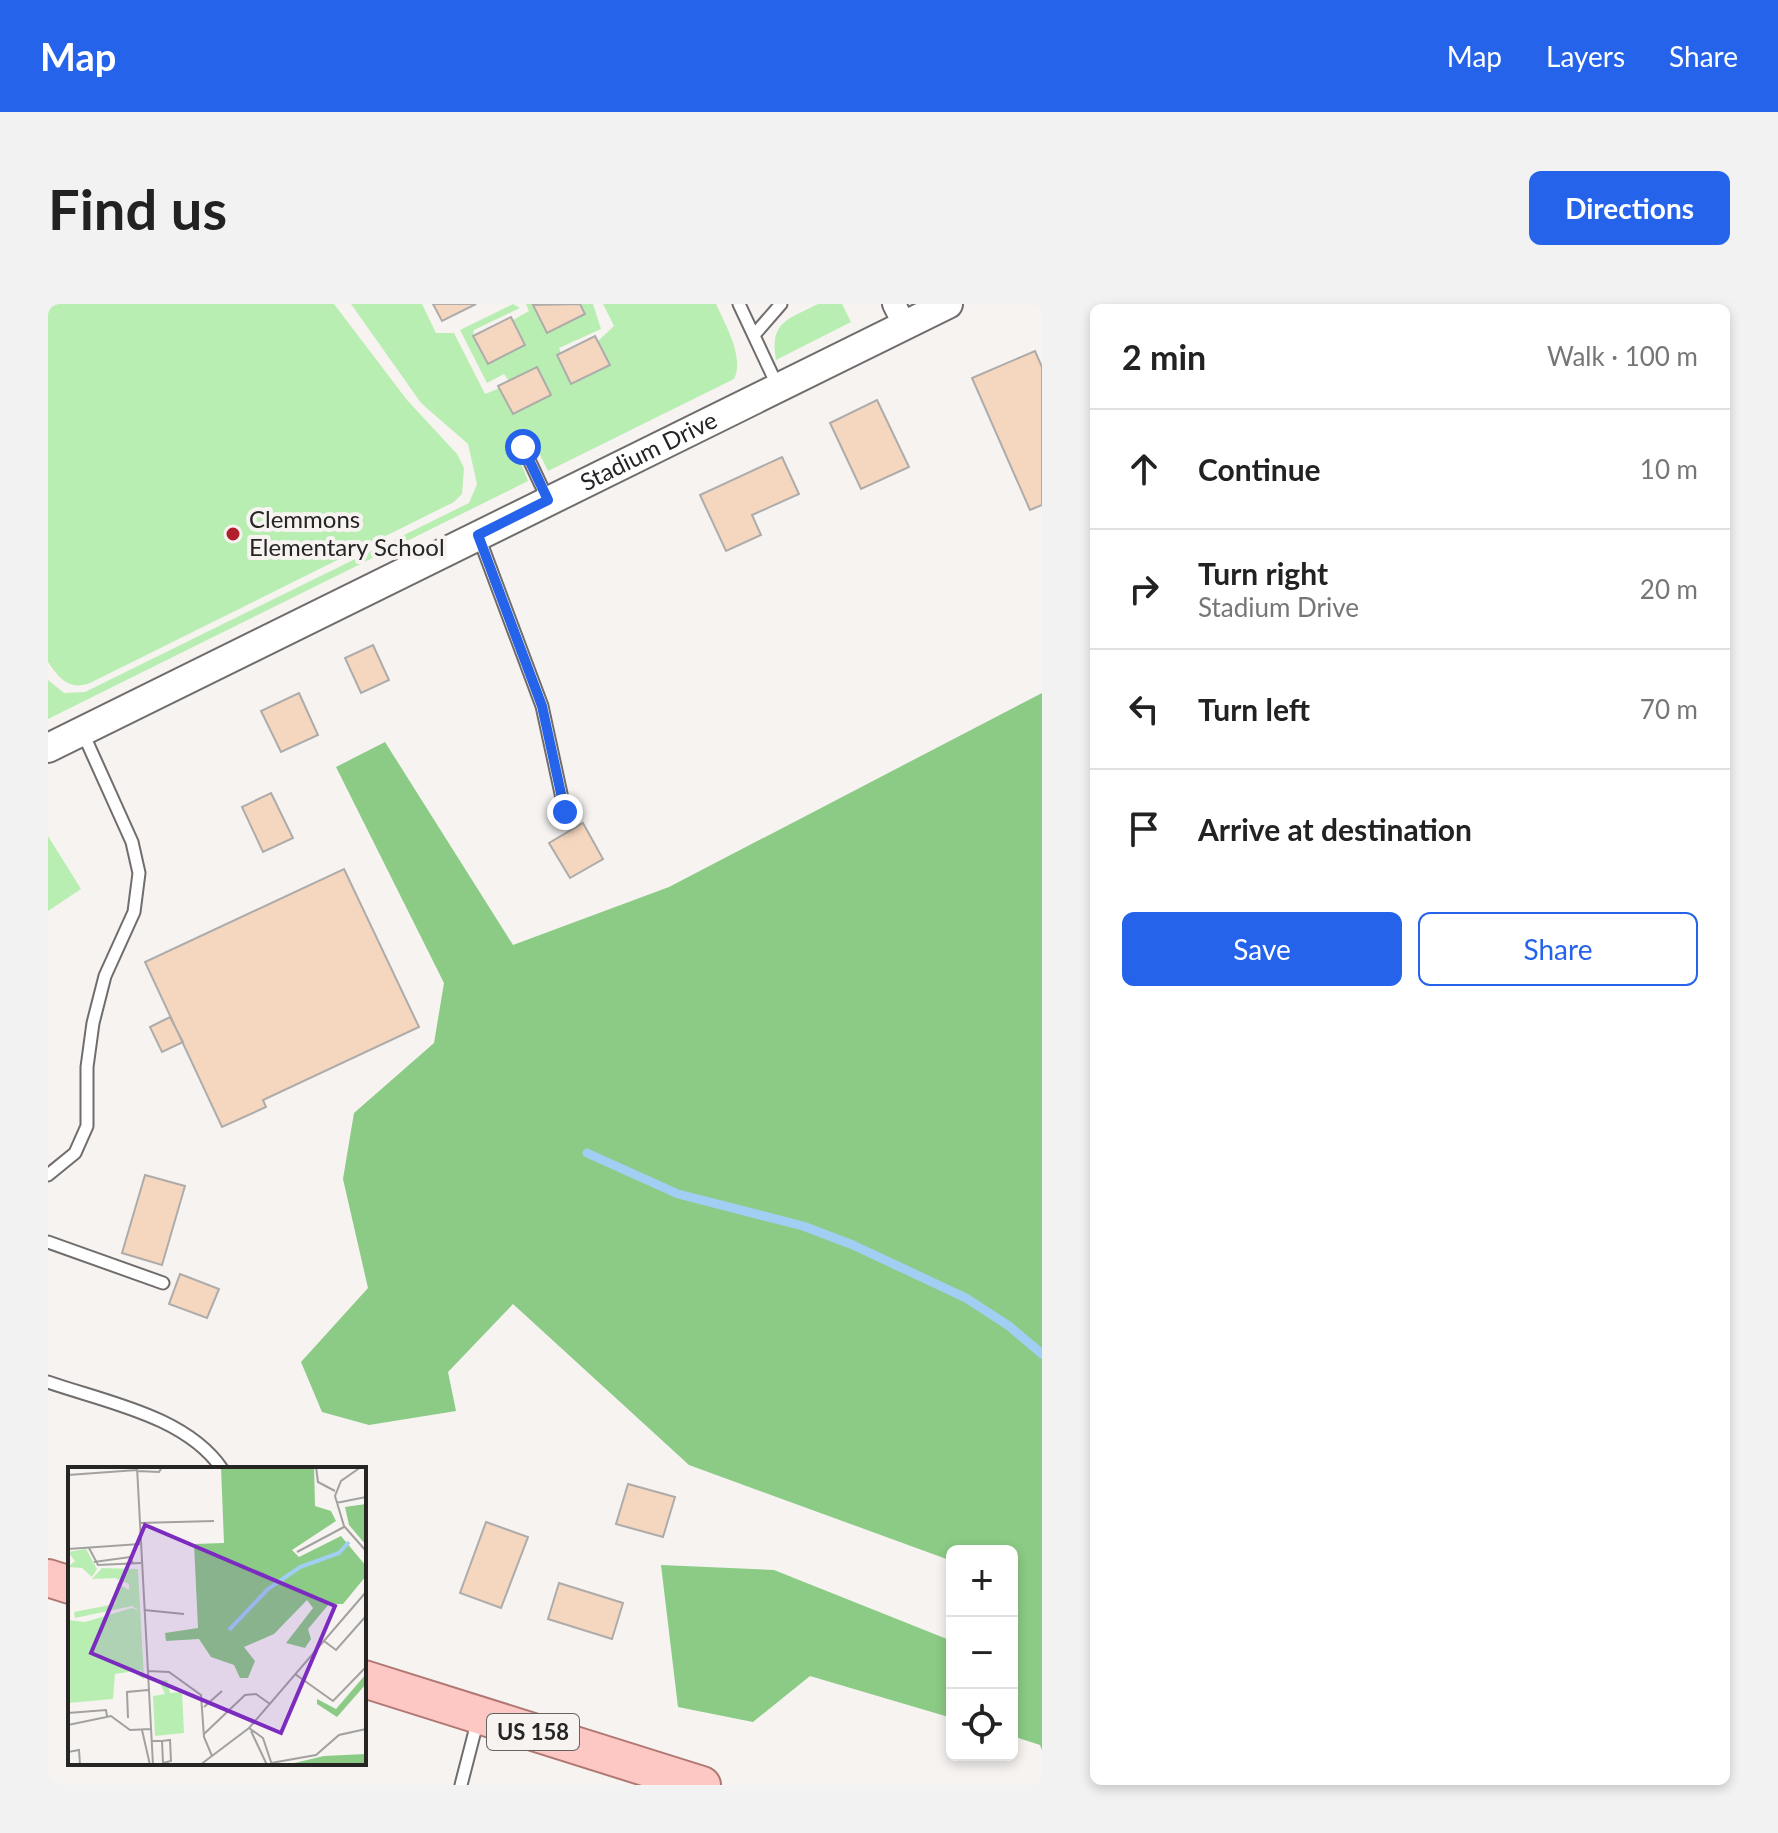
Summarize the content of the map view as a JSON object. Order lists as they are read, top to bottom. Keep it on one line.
{"streets":{"main road":["US 158"],"street":["Stadium Drive"]},"places":["Clemmons Elementary School"],"page":{"header":"Map","nav":["Map","Layers","Share"],"buttons":["Directions",["Save","Share"]],"title":"Find us","heading":["2 min","Walk · 100 m"],"list":[["Continue","10 m"],["Turn right","Stadium Drive","20 m"],["Turn left","70 m"],"Arrive at destination"],"map_buttons":["+","−"]}}
